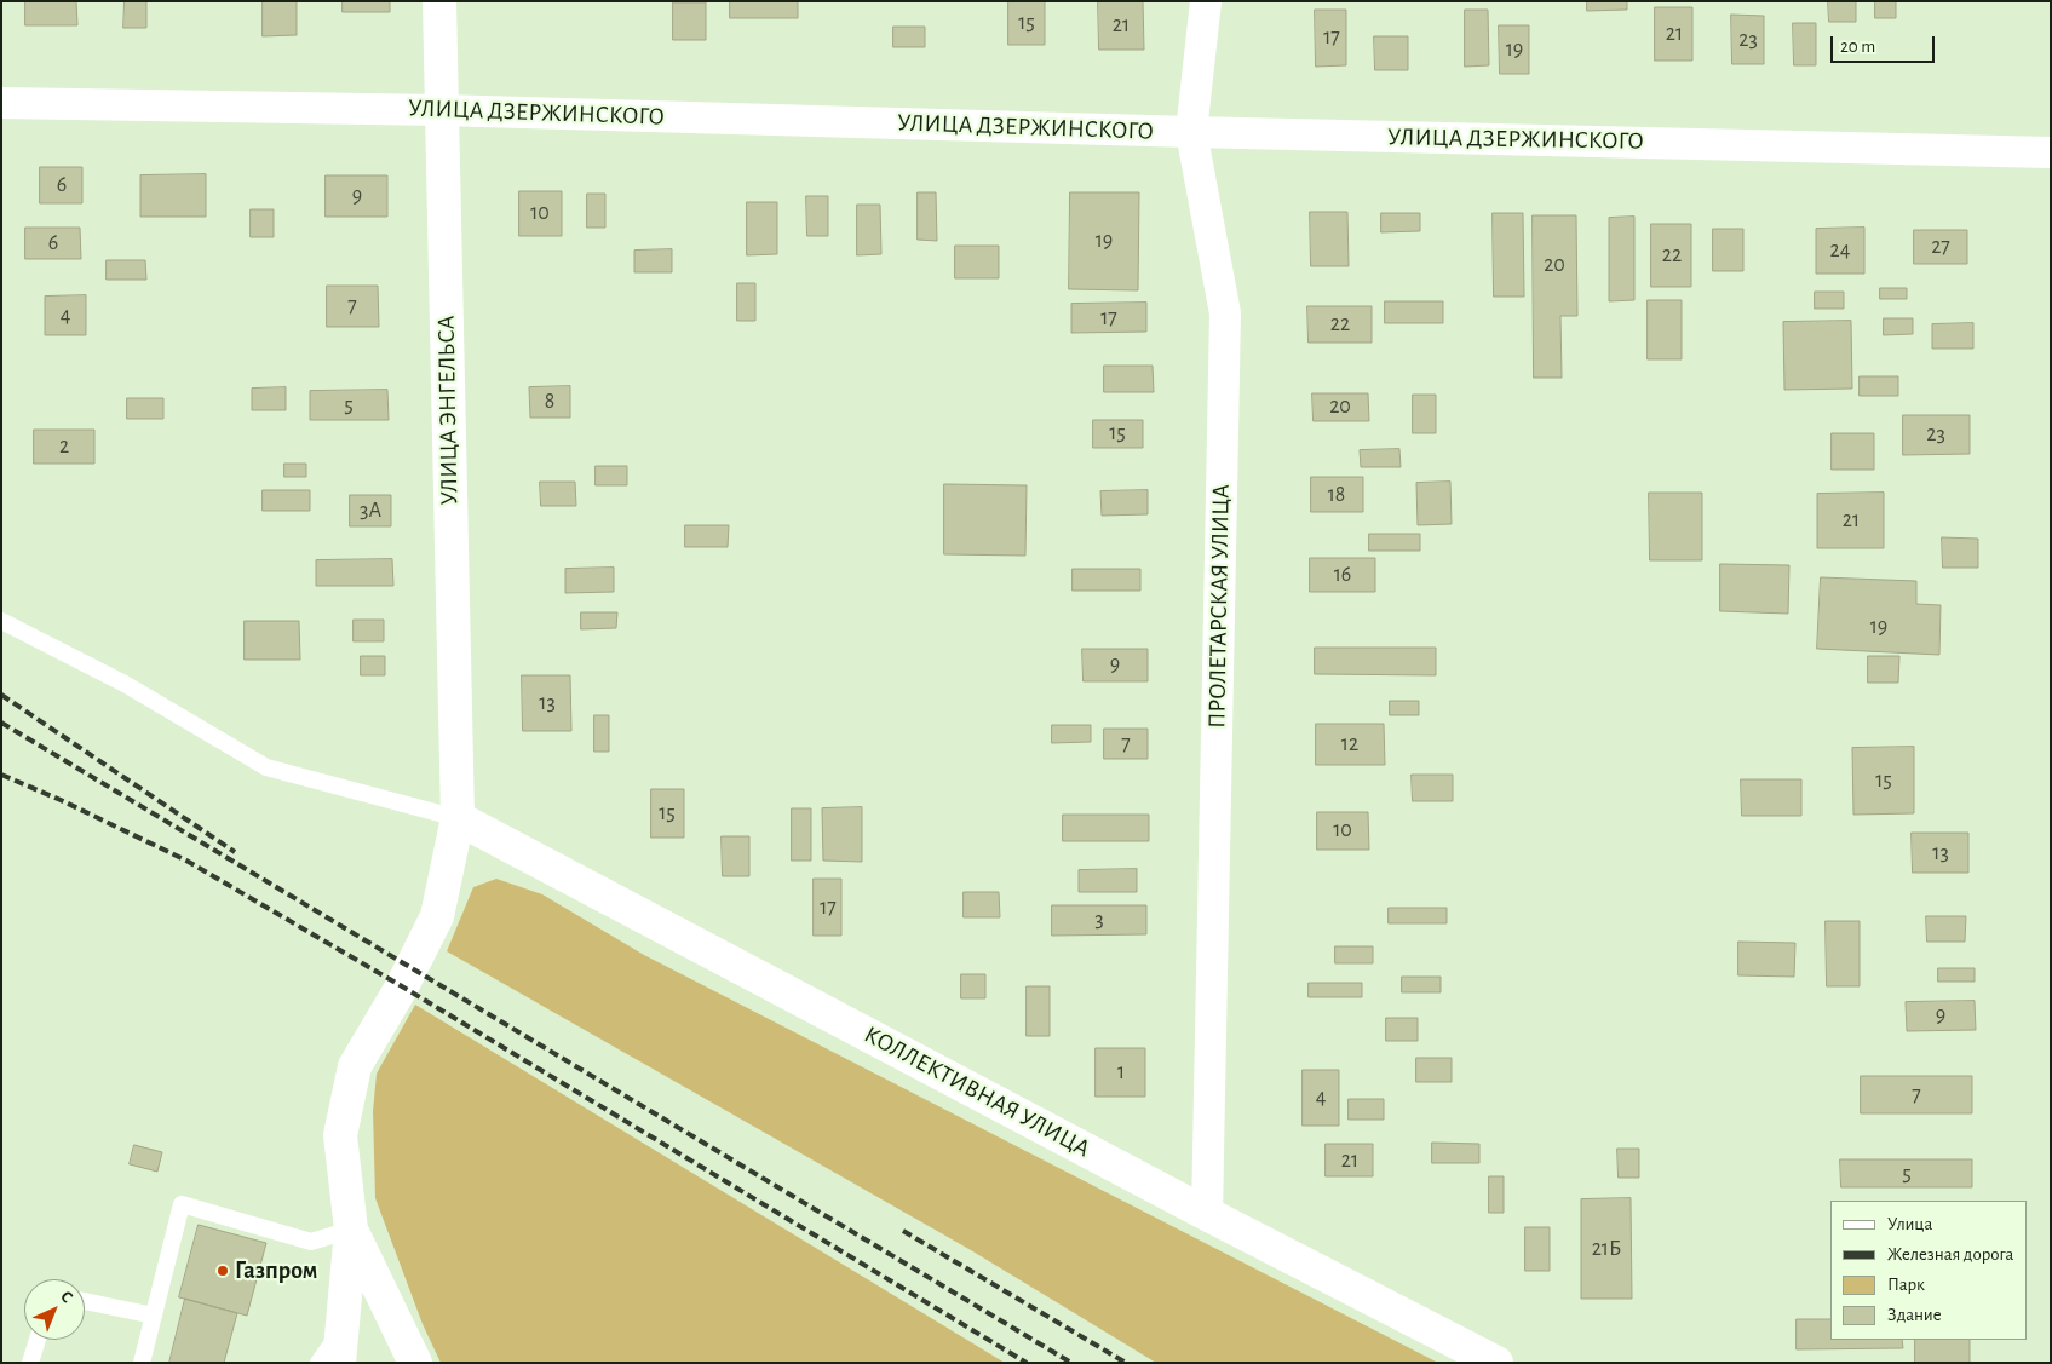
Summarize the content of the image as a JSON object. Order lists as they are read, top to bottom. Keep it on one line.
{"streets":{"main road":["УЛИЦА ЭНГЕЛЬСА","КОЛЛЕКТИВНАЯ УЛИЦА"],"street":["УЛИЦА ДЗЕРЖИНСКОГО","ПРОЛЕТАРСКАЯ УЛИЦА"]},"crossings":[["УЛИЦА ДЗЕРЖИНСКОГО","УЛИЦА ЭНГЕЛЬСА"],["УЛИЦА ДЗЕРЖИНСКОГО","ПРОЛЕТАРСКАЯ УЛИЦА"],["УЛИЦА ЭНГЕЛЬСА","КОЛЛЕКТИВНАЯ УЛИЦА"],["ПРОЛЕТАРСКАЯ УЛИЦА","КОЛЛЕКТИВНАЯ УЛИЦА"]],"places":["Газпром"],"house_numbers":["15","21","21","17","23","19","6","9","10","19","6","27","24","22","20","7","4","17","22","8","5","20","15","23","2","18","3А","21","16","19","9","13","7","12","15","15","10","13","17","3","9","1","7","4","21","5","21Б"],"legend":["Улица","Железная дорога","Парк","Здание"],"scale_bar":"20 m","north":"top right"}
